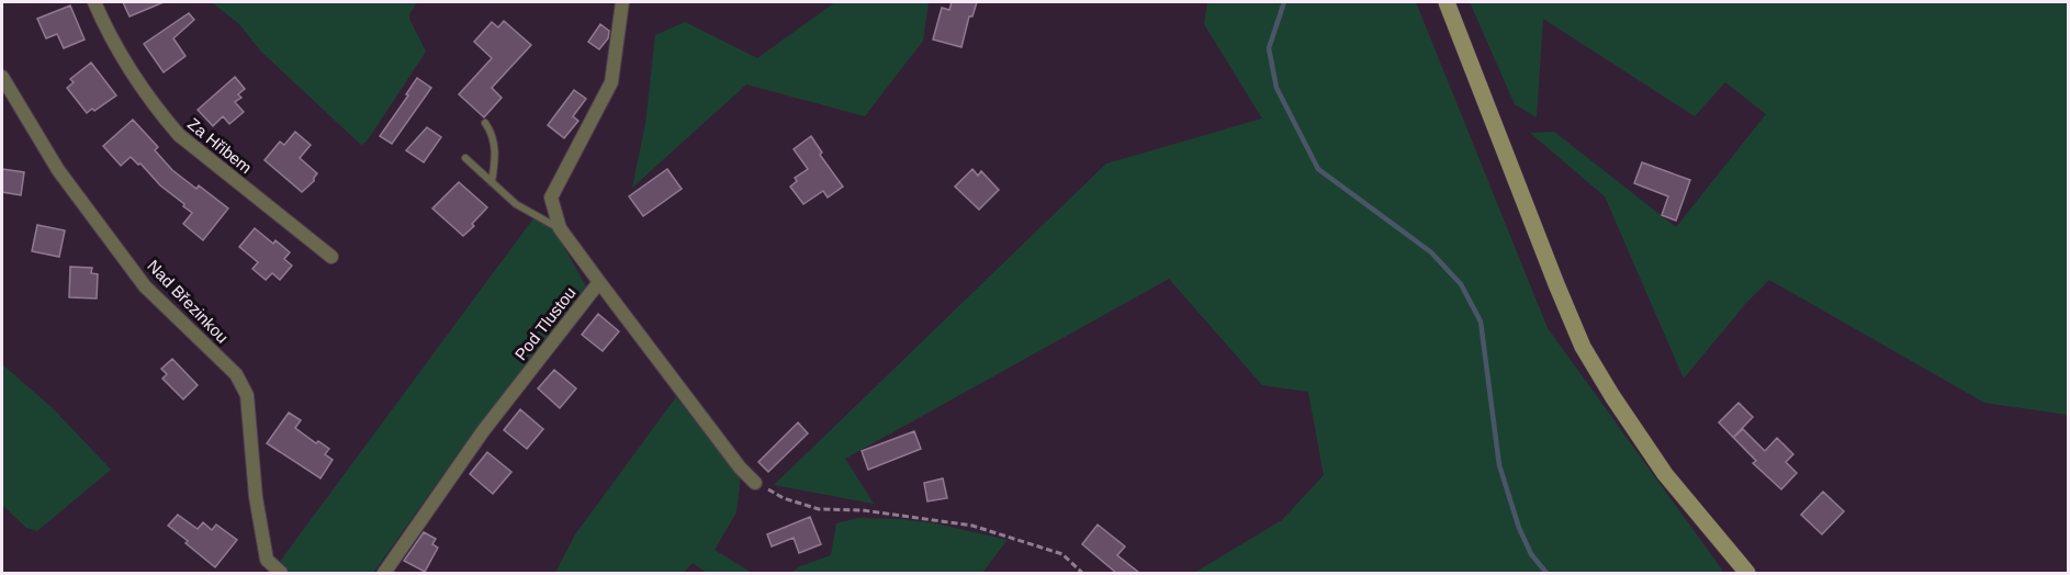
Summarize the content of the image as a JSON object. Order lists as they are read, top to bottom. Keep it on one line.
{"streets":{"street":["Za Hřibem","Nad Březinkou","Pod Tlustou"]}}
